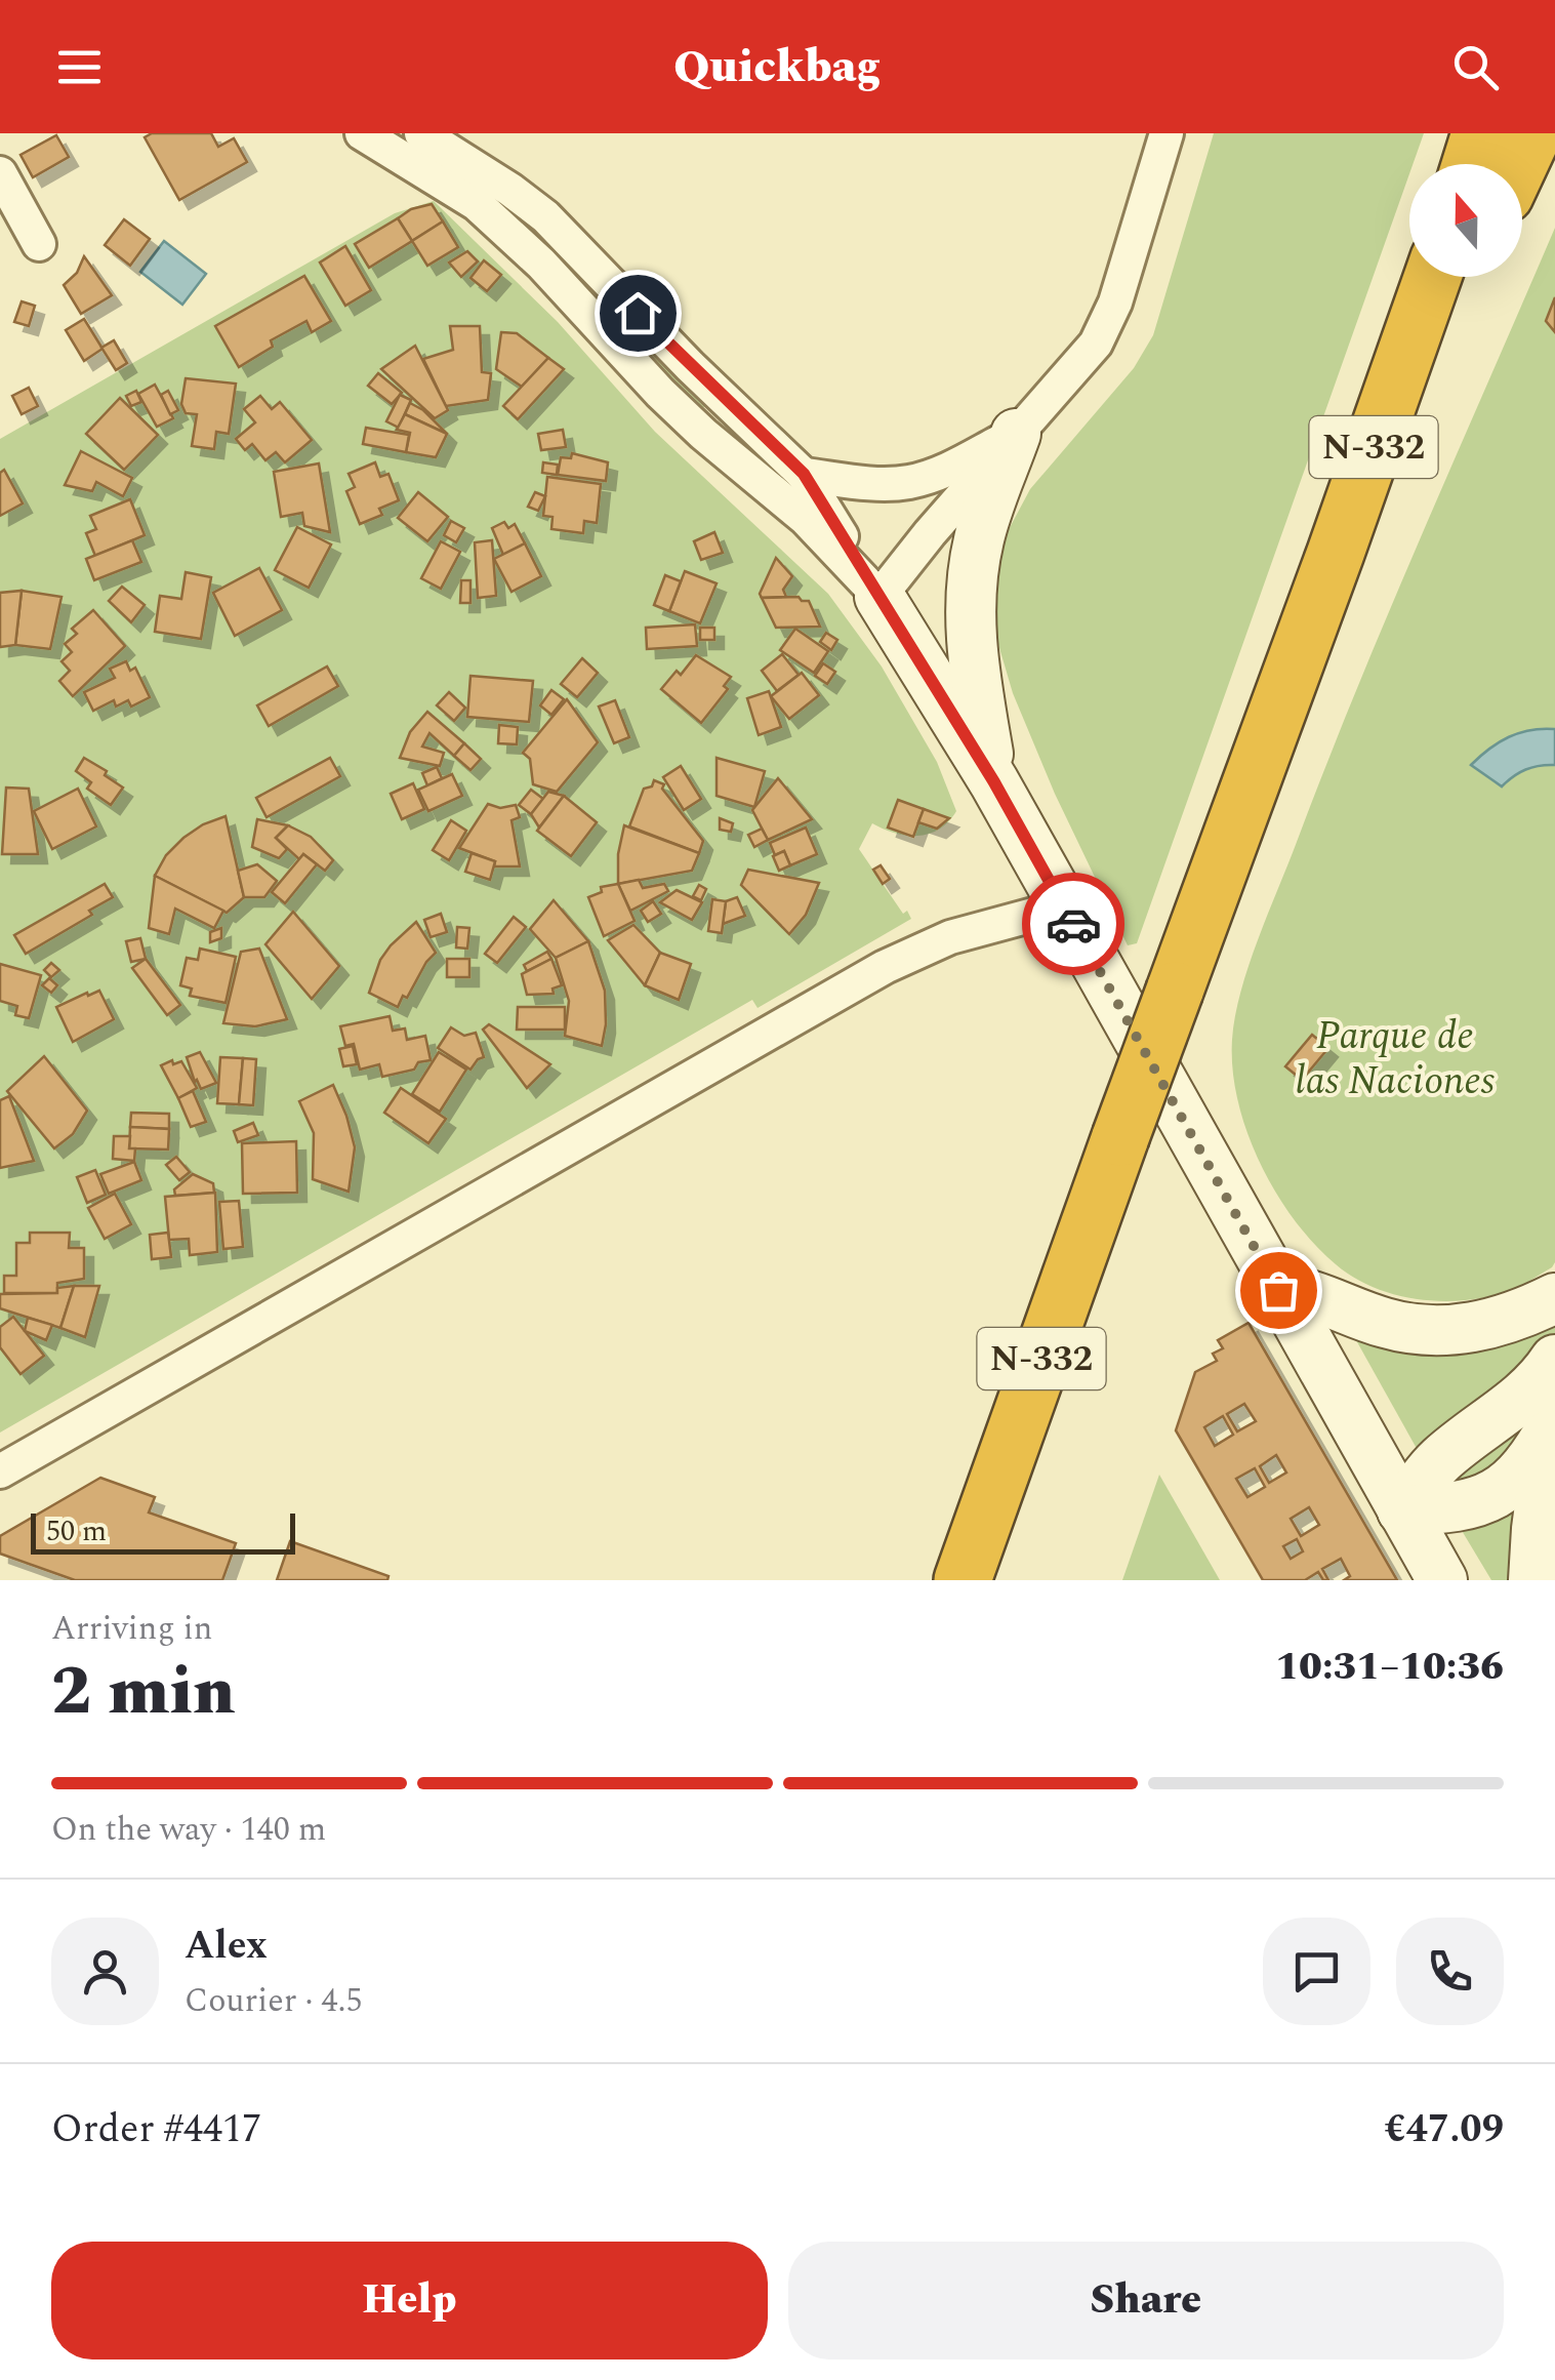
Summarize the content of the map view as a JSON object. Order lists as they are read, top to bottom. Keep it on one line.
{"streets":{"highway":["N-332"]},"parks":["Parque de las Naciones"],"scale_bar":"50 m","north":"top","page":{"header":"Quickbag","scale":"50 m","heading":["2 min","Arriving in","10:31–10:36"],"panel":["Alex","Courier · 4.5","Order #4417","€47.09"],"bar":"On the way · 140 m","buttons":["Help","Share"]}}
